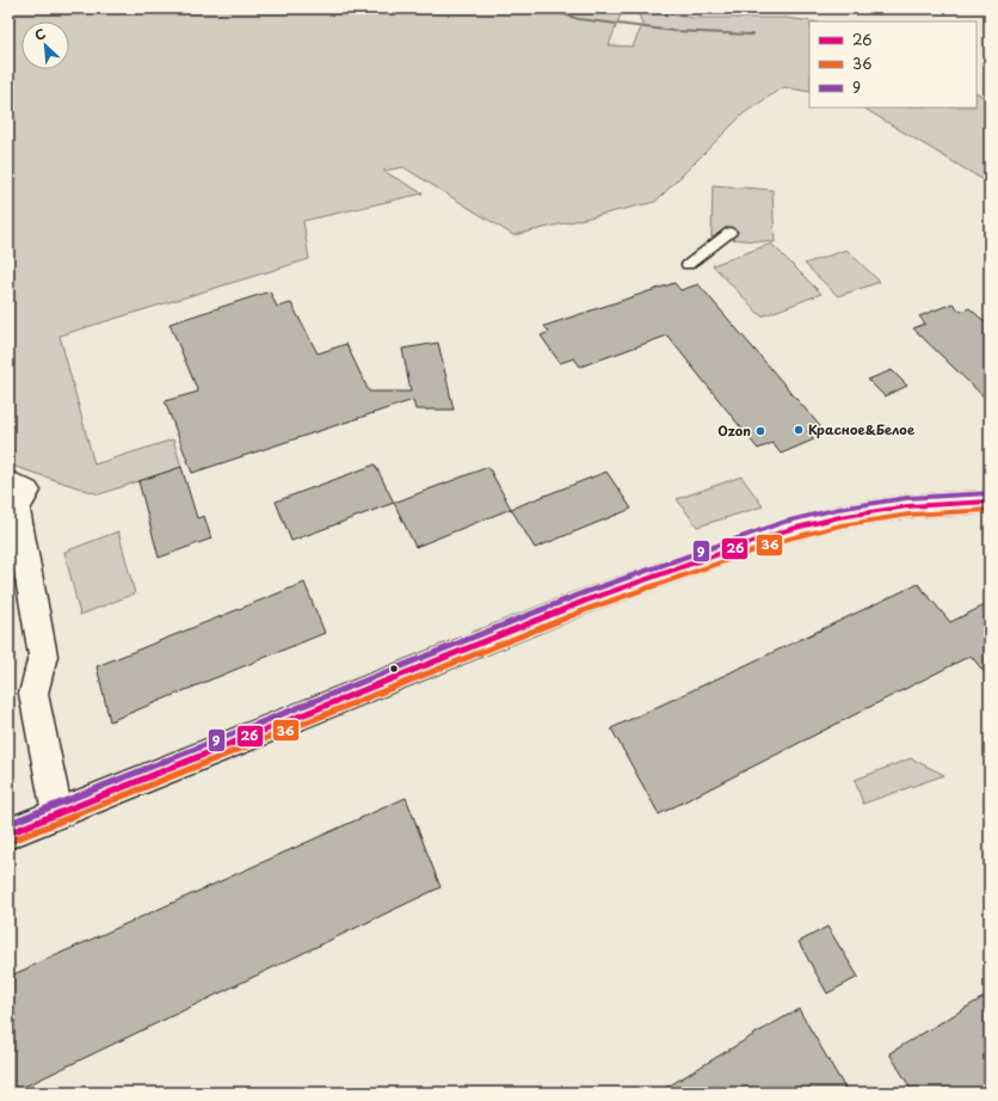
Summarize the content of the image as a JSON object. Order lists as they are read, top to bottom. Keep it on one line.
{"places":["Красное&Белое","Ozon"],"lines":["transit line 9","transit line 26","transit line 36"],"legend":["26","36","9"],"north":"top left"}
